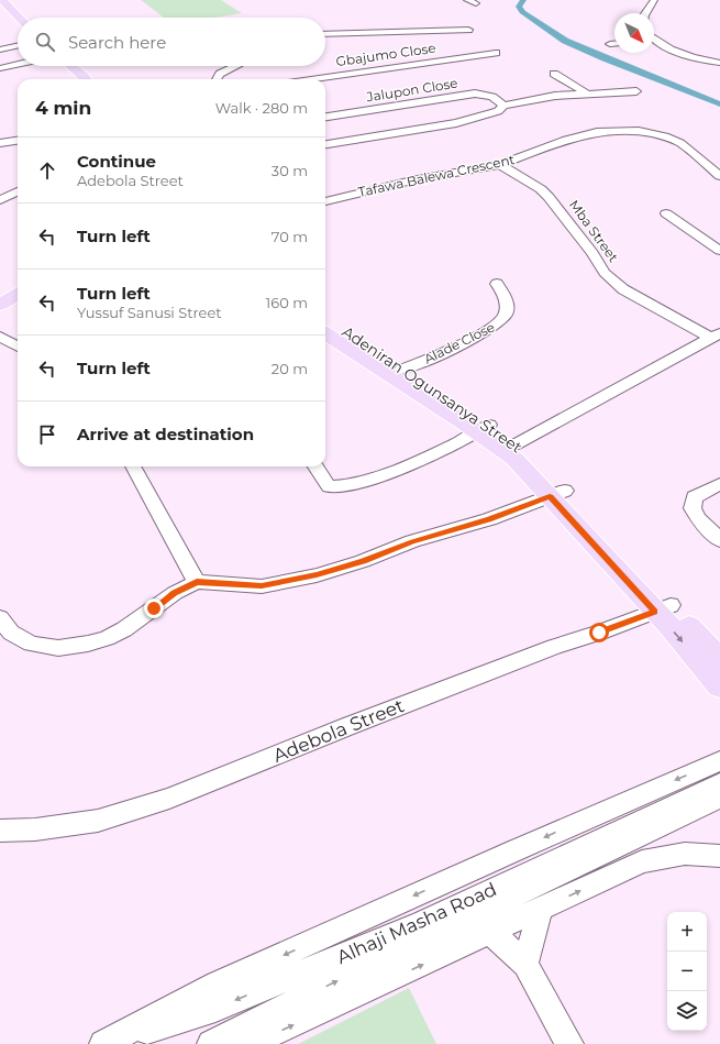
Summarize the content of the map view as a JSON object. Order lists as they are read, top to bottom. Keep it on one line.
{"streets":{"main road":["Adeniran Ogunsanya Street"],"street":["Gbajumo Close","Jalupon Close","Tafawa Balewa Crescent","Mba Street","Alade Close","Adebola Street","Alhaji Masha Road"]},"crossings":[["Tafawa Balewa Crescent","Mba Street"],["Alade Close","Adeniran Ogunsanya Street"],["Adeniran Ogunsanya Street","Adebola Street"]],"north":"bottom right","page":{"search":"Search here","heading":["4 min","Walk · 280 m"],"list":[["Continue","Adebola Street","30 m"],["Turn left","70 m"],["Turn left","Yussuf Sanusi Street","160 m"],["Turn left","20 m"],"Arrive at destination"],"map_buttons":["+","−"]}}
